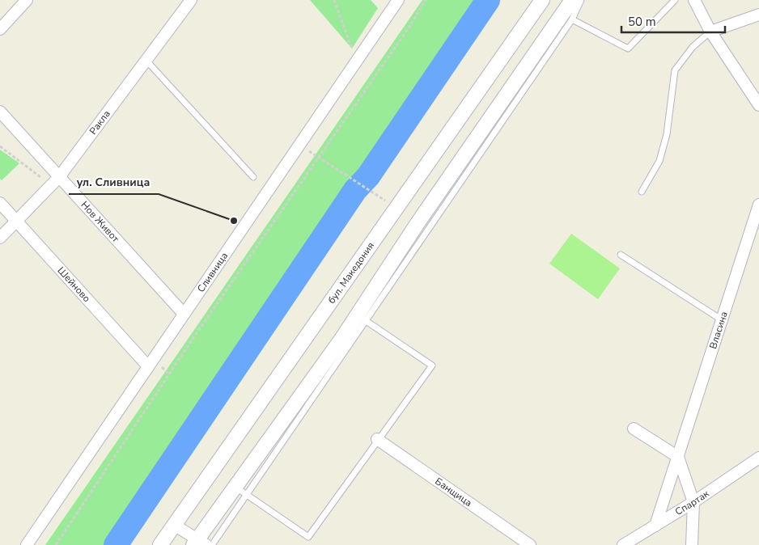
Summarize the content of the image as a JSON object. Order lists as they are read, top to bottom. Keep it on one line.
{"streets":{"street":["Ракла","Нов Живот","Сливница","бул. Македония","Шейново","Власина","Банщица","Спартак"]},"crossings":[["Ракла","Нов Живот"],["Ракла","Шейново"],["Нов Живот","Сливница"],["Сливница","Шейново"],["Власина","Спартак"]],"places":["ул. Сливница"],"scale_bar":"50 m"}
